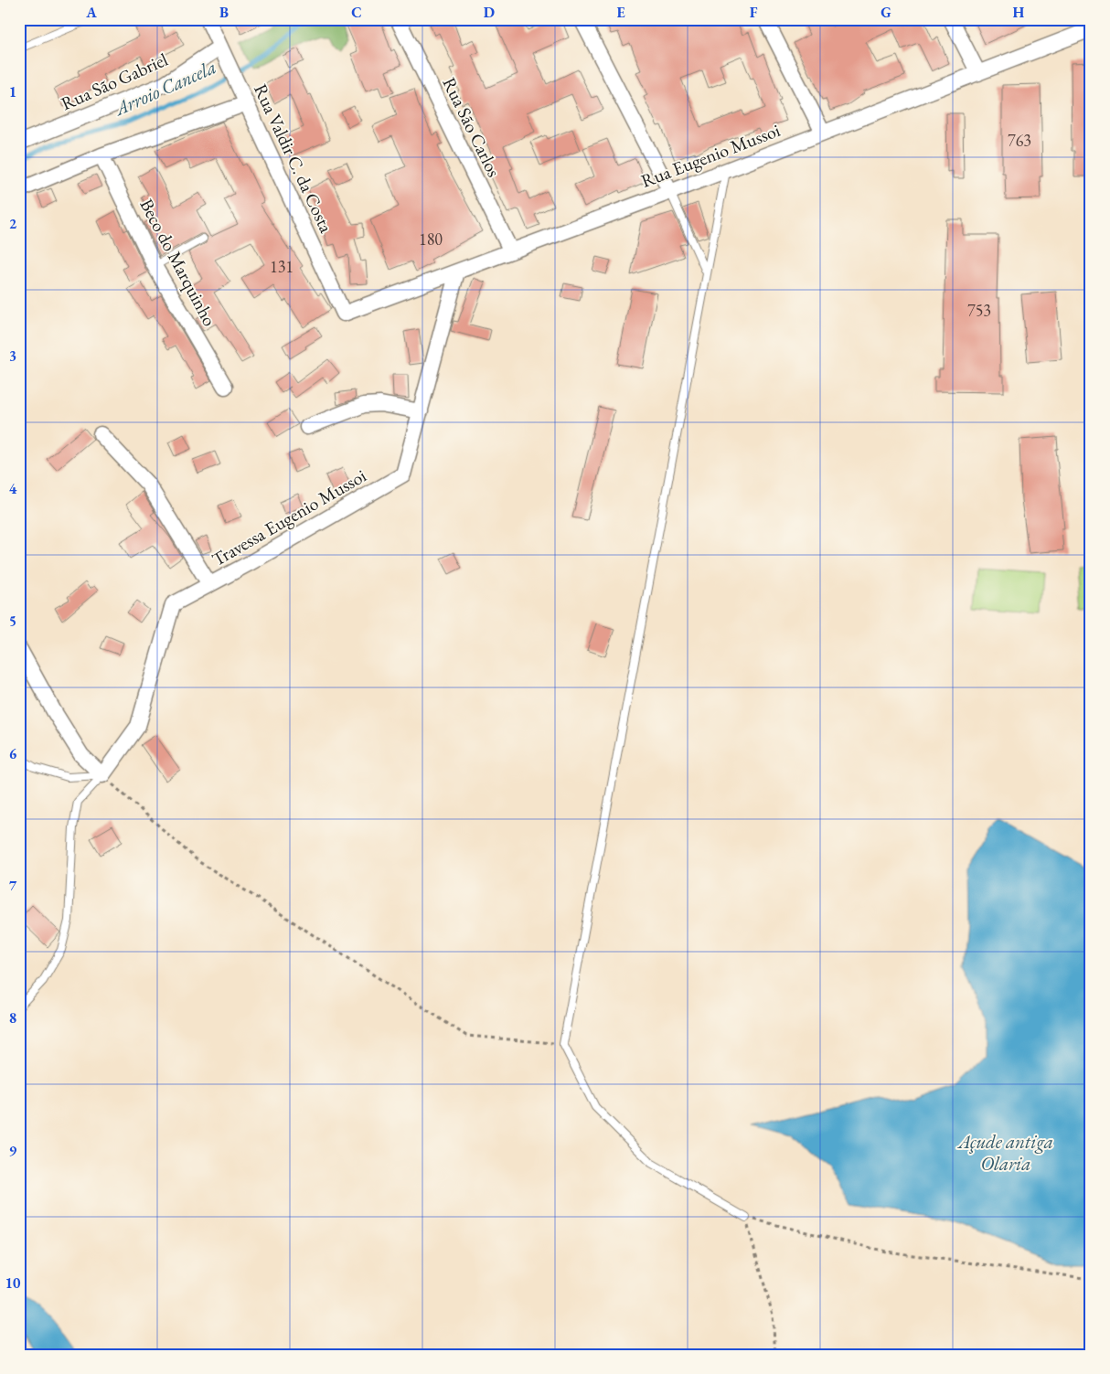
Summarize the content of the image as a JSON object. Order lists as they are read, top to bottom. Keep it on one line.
{"streets":{"street":["Rua São Gabriel","Rua São Carlos","Rua Eugenio Mussoi","Rua Valdir C. da Costa","Beco do Marquinho","Travessa Eugenio Mussoi"]},"crossings":[["Rua São Gabriel","Rua Valdir C. da Costa"],["Rua São Carlos","Rua Eugenio Mussoi"],["Rua Eugenio Mussoi","Rua Valdir C. da Costa"],["Rua Eugenio Mussoi","Travessa Eugenio Mussoi"]],"water":["Arroio Cancela","Açude antiga Olaria"],"house_numbers":["763","180","131","753"],"grid":{"columns":["A","B","C","D","E","F","G","H"],"rows":["1","2","3","4","5","6","7","8","9","10"]}}
